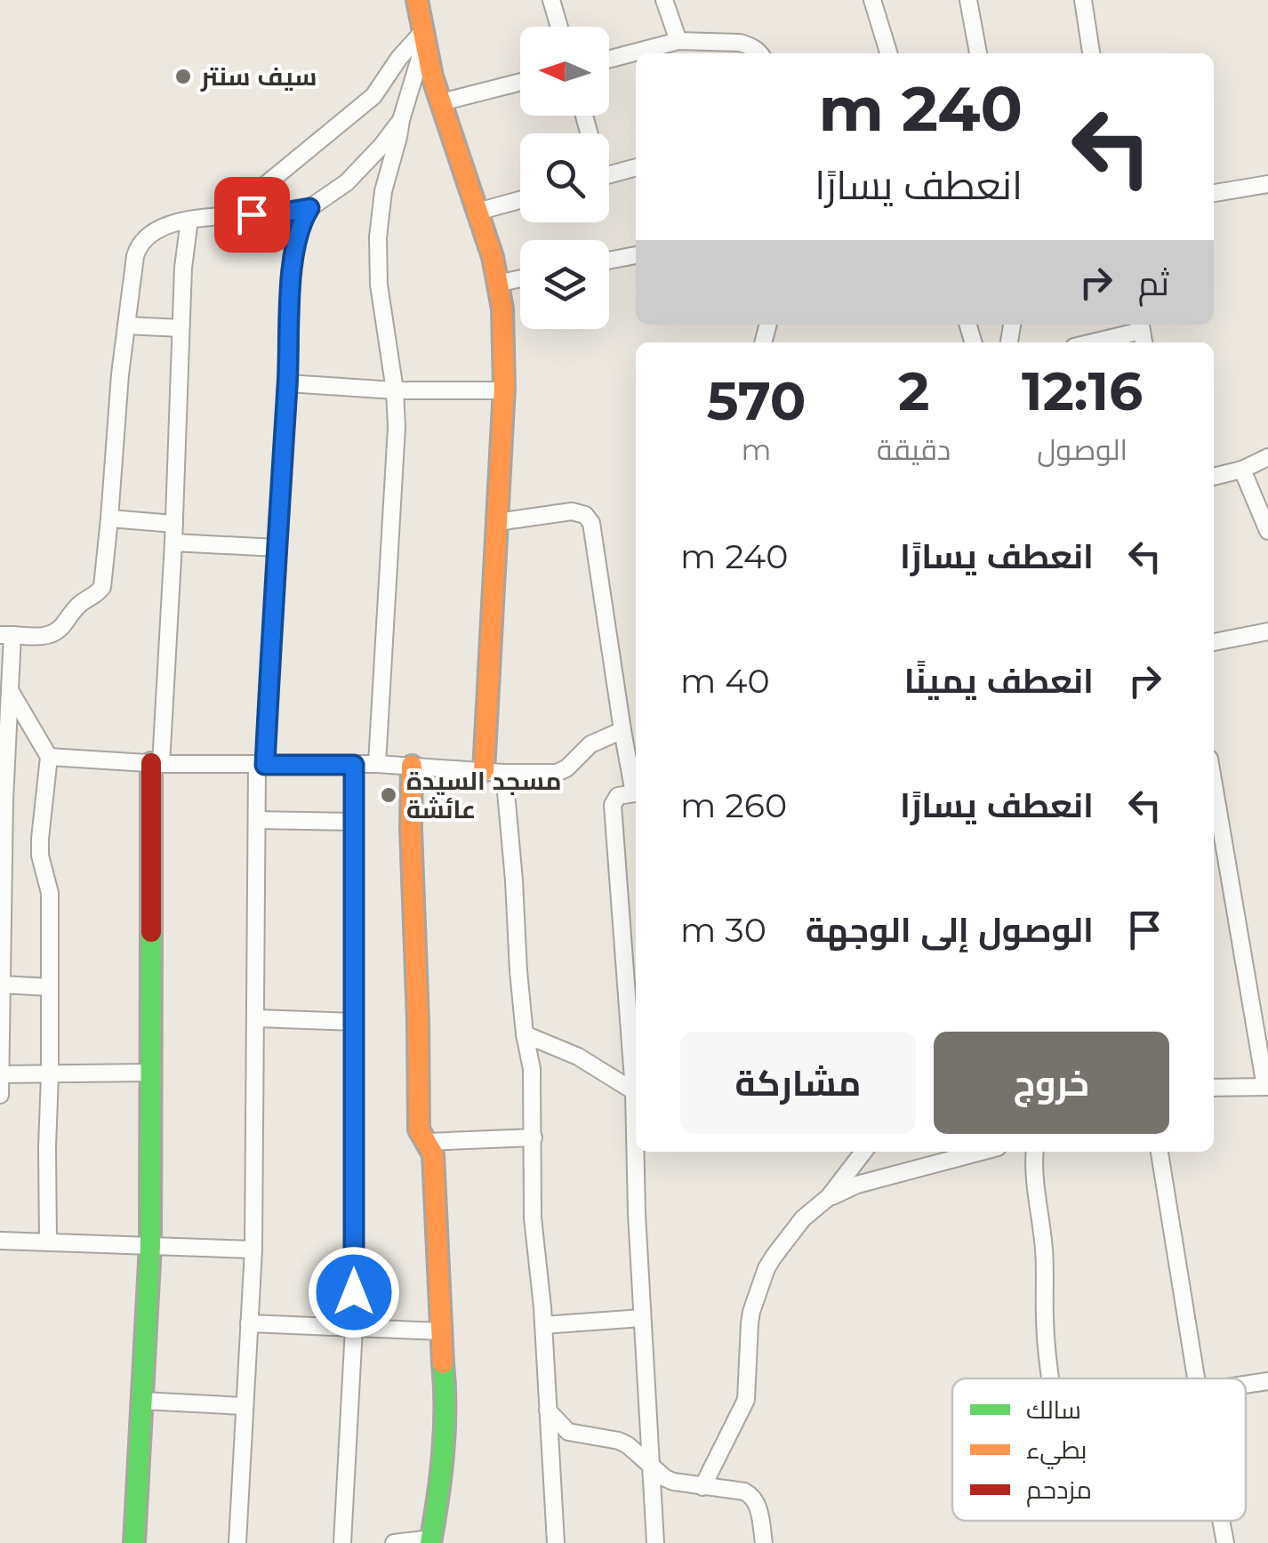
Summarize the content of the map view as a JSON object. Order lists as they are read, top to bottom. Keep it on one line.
{"places":["سيف سنتر","مسجد السيدة عائشة"],"legend":["سالك","بطيء","مزدحم"],"north":"left","page":{"turn":["240 m","انعطف يسارًا"],"then":"ثم","eta":["12:16","الوصول","2","دقيقة","570","m"],"list":[{"name":"انعطف يسارًا","value":"240 m"},{"name":"انعطف يمينًا","value":"40 m"},{"name":"انعطف يسارًا","value":"260 m"},{"name":"الوصول إلى الوجهة","value":"30 m"}],"buttons":["خروج","مشاركة"]}}
